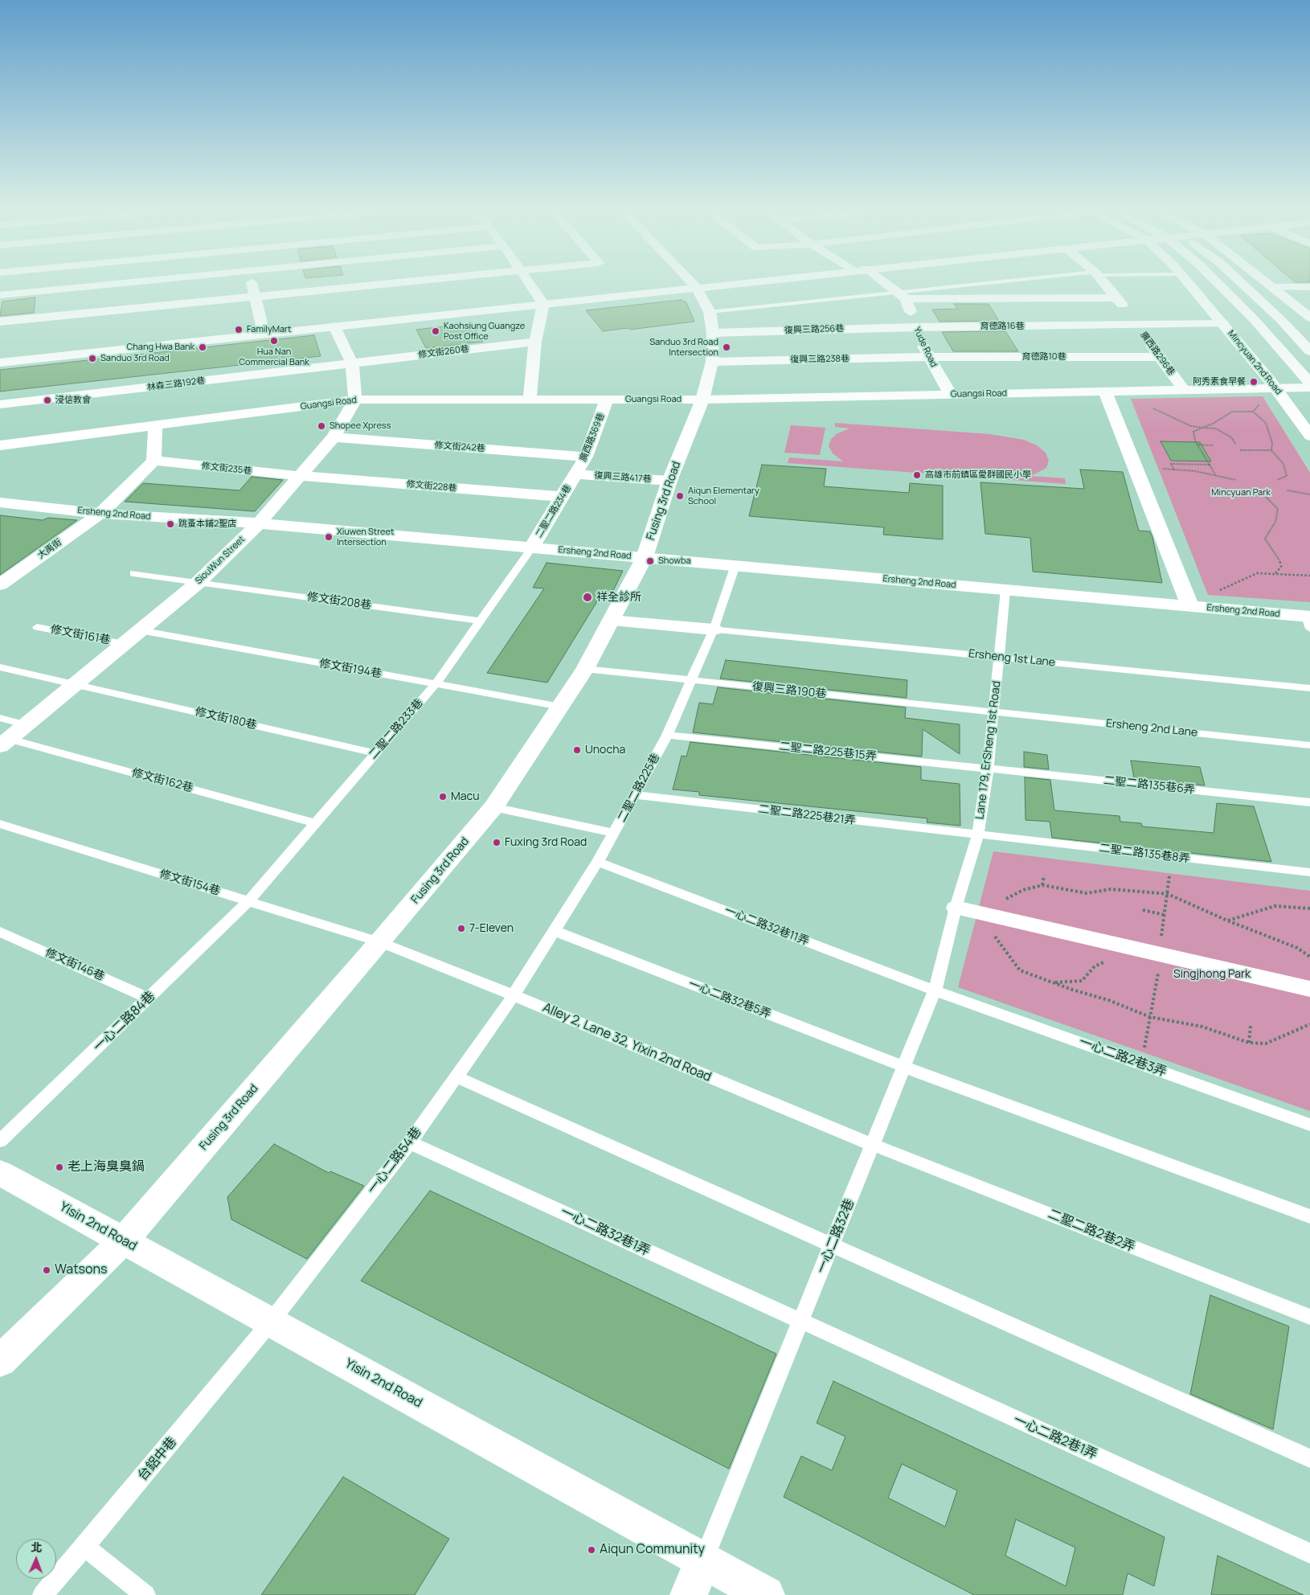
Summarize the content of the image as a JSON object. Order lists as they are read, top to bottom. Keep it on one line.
{"streets":{"street":["育德路16巷","復興三路256巷","Yude Road","修文街260巷","廣西路296巷","育德路10巷","復興三路238巷","Mincyuan 2nd Road","林森三路192巷","Guangsi Road","廣西路369巷","修文街242巷","修文街235巷","復興三路417巷","修文街228巷","Fusing 3rd Road","二聖二路234巷","Ersheng 2nd Road","大禹街","SiouWun Street","Yisin 2nd Road"],"lane":["修文街208巷","修文街161巷","Ersheng 1st Lane","修文街194巷","復興三路190巷","修文街180巷","Ersheng 2nd Lane","二聖二路233巷","Lane 179, ErSheng 1st Road","二聖二路225巷15弄","修文街162巷","二聖二路135巷6弄","二聖二路225巷","二聖二路225巷21弄","二聖二路135巷8弄","修文街154巷","一心二路32巷11弄","修文街146巷","一心二路32巷5弄","一心二路84巷","Alley 2, Lane 32, Yixin 2nd Road","一心二路2巷3弄","一心二路54巷","二聖二路2巷2弄","一心二路32巷1弄","一心二路32巷","一心二路2巷1弄","台鋁中巷"]},"crossings":[["育德路16巷","復興三路256巷"],["育德路16巷","Yude Road"],["育德路16巷","廣西路296巷"],["育德路16巷","Mincyuan 2nd Road"],["復興三路256巷","Yude Road"],["復興三路256巷","Fusing 3rd Road"],["Yude Road","育德路10巷"],["Yude Road","復興三路238巷"],["Yude Road","Guangsi Road"],["修文街260巷","林森三路192巷"],["廣西路296巷","育德路10巷"],["廣西路296巷","Guangsi Road"],["育德路10巷","復興三路238巷"],["復興三路238巷","Fusing 3rd Road"],["Mincyuan 2nd Road","Guangsi Road"],["Guangsi Road","廣西路369巷"],["Guangsi Road","Fusing 3rd Road"],["Guangsi Road","SiouWun Street"],["廣西路369巷","修文街242巷"],["廣西路369巷","復興三路417巷"],["廣西路369巷","二聖二路234巷"],["修文街242巷","SiouWun Street"],["修文街235巷","修文街228巷"],["修文街235巷","大禹街"],["修文街235巷","SiouWun Street"],["復興三路417巷","Fusing 3rd Road"],["復興三路417巷","二聖二路234巷"],["修文街228巷","二聖二路234巷"],["修文街228巷","SiouWun Street"],["Fusing 3rd Road","Ersheng 2nd Road"],["Fusing 3rd Road","修文街194巷"],["Fusing 3rd Road","復興三路190巷"],["Fusing 3rd Road","修文街154巷"],["Fusing 3rd Road","Alley 2, Lane 32, Yixin 2nd Road"],["Fusing 3rd Road","Yisin 2nd Road"],["二聖二路234巷","Ersheng 2nd Road"],["二聖二路234巷","二聖二路233巷"],["Ersheng 2nd Road","大禹街"],["Ersheng 2nd Road","SiouWun Street"],["Ersheng 2nd Road","二聖二路233巷"],["Ersheng 2nd Road","Lane 179, ErSheng 1st Road"],["Ersheng 2nd Road","二聖二路225巷"],["SiouWun Street","修文街208巷"],["SiouWun Street","修文街161巷"],["SiouWun Street","修文街194巷"],["SiouWun Street","修文街180巷"],["SiouWun Street","修文街162巷"],["修文街208巷","二聖二路233巷"],["Ersheng 1st Lane","Lane 179, ErSheng 1st Road"],["Ersheng 1st Lane","二聖二路225巷"],["修文街194巷","二聖二路233巷"],["復興三路190巷","Ersheng 2nd Lane"],["復興三路190巷","Lane 179, ErSheng 1st Road"],["復興三路190巷","二聖二路225巷"],["修文街180巷","二聖二路233巷"],["Ersheng 2nd Lane","Lane 179, ErSheng 1st Road"],["二聖二路233巷","修文街162巷"],["二聖二路233巷","修文街154巷"],["二聖二路233巷","一心二路84巷"],["Lane 179, ErSheng 1st Road","二聖二路225巷15弄"],["Lane 179, ErSheng 1st Road","二聖二路135巷6弄"],["Lane 179, ErSheng 1st Road","二聖二路225巷21弄"],["Lane 179, ErSheng 1st Road","二聖二路135巷8弄"],["Lane 179, ErSheng 1st Road","一心二路32巷"],["二聖二路225巷15弄","二聖二路135巷6弄"],["二聖二路225巷15弄","二聖二路225巷"],["二聖二路225巷","二聖二路225巷21弄"],["二聖二路225巷","一心二路32巷11弄"],["二聖二路225巷","一心二路32巷5弄"],["二聖二路225巷","Alley 2, Lane 32, Yixin 2nd Road"],["二聖二路225巷","一心二路54巷"],["二聖二路225巷21弄","二聖二路135巷8弄"],["修文街154巷","一心二路84巷"],["修文街154巷","Alley 2, Lane 32, Yixin 2nd Road"],["一心二路32巷11弄","一心二路2巷3弄"],["一心二路32巷11弄","一心二路32巷"],["修文街146巷","一心二路84巷"],["一心二路32巷5弄","一心二路32巷"],["Alley 2, Lane 32, Yixin 2nd Road","一心二路54巷"],["Alley 2, Lane 32, Yixin 2nd Road","二聖二路2巷2弄"],["Alley 2, Lane 32, Yixin 2nd Road","一心二路32巷"],["一心二路2巷3弄","一心二路32巷"],["一心二路54巷","Yisin 2nd Road"],["一心二路54巷","一心二路32巷1弄"],["一心二路54巷","台鋁中巷"],["Yisin 2nd Road","一心二路32巷"],["Yisin 2nd Road","台鋁中巷"],["二聖二路2巷2弄","一心二路32巷"],["一心二路32巷1弄","一心二路32巷"],["一心二路32巷1弄","一心二路2巷1弄"],["一心二路32巷","一心二路2巷1弄"]],"parks":["Mincyuan Park","Singjhong Park"],"places":["FamilyMart","Kaohsiung Guangze Post Office","Hua Nan Commercial Bank","Chang Hwa Bank","Sanduo 3rd Road Intersection","Sanduo 3rd Road","阿秀素食早餐","浸信教會","Shopee Xpress","高雄市前鎮區愛群國民小學","Aiqun Elementary School","跳蚤本鋪2聖店","Xiuwen Street Intersection","Showba","祥全診所","Unocha","Macu","Fuxing 3rd Road","7-Eleven","老上海臭臭鍋","Watsons","Aiqun Community"],"north":"top"}
